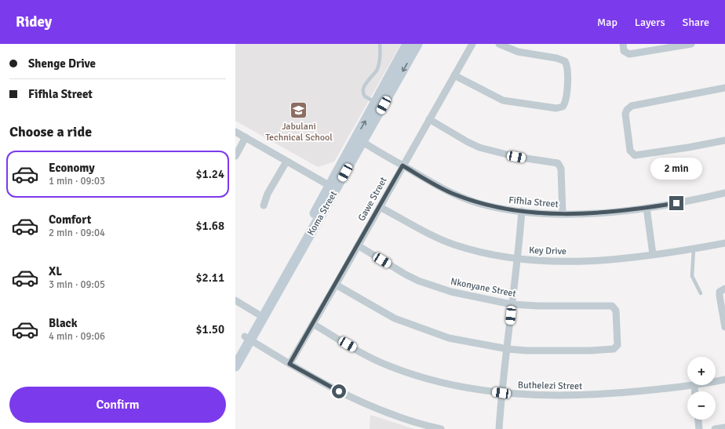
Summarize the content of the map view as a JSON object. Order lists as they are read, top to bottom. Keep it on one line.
{"streets":{"main road":["Koma Street"],"street":["Gawe Street","Fifhla Street","Key Drive","Nkonyane Street","Buthelezi Street"]},"crossings":[["Gawe Street","Fifhla Street"],["Gawe Street","Key Drive"],["Gawe Street","Nkonyane Street"],["Gawe Street","Buthelezi Street"],["Fifhla Street","Koma Street"]],"places":{"school or university":["Jabulani Technical School"]},"page":{"header":"Ridey","nav":["Map","Layers","Share"],"banner":["Shenge Drive","Fifhla Street"],"heading":"Choose a ride","list":[{"name":"Economy","note":"1 min · 09:03","value":"$1.24"},{"name":"Comfort","note":"2 min · 09:04","value":"$1.68"},{"name":"XL","note":"3 min · 09:05","value":"$2.11"},{"name":"Black","note":"4 min · 09:06","value":"$1.50"}],"bubble":"2 min","map_buttons":["+","−"],"buttons":"Confirm"}}
